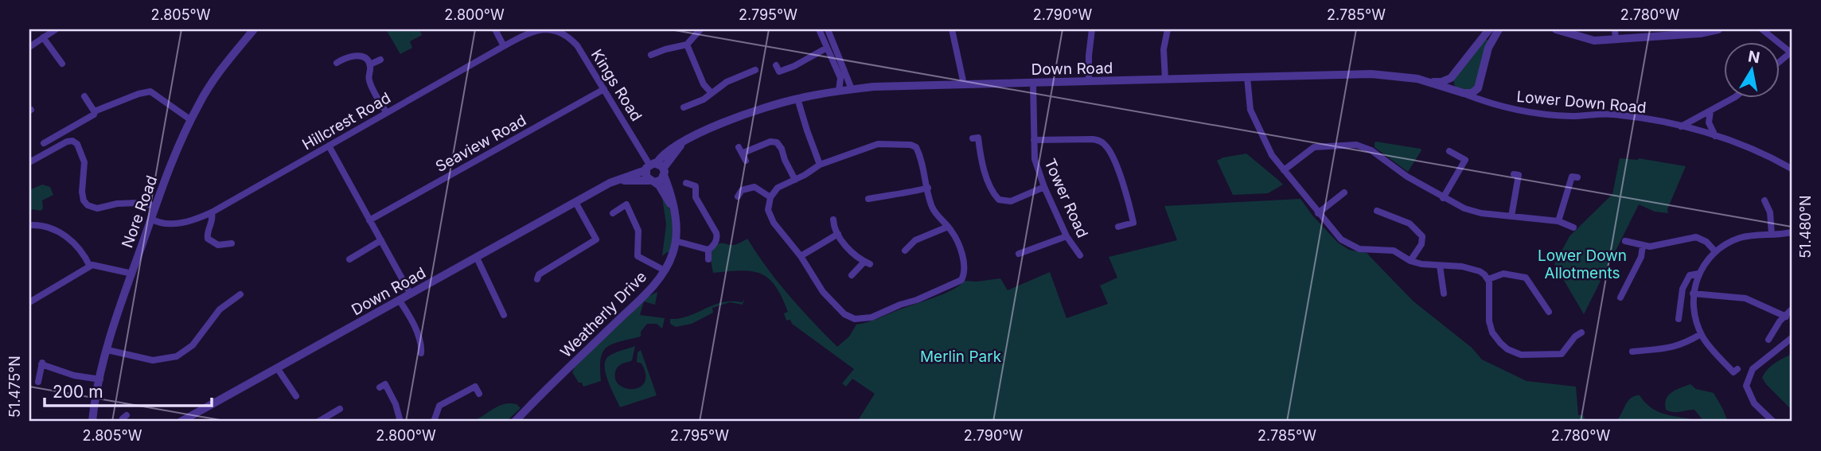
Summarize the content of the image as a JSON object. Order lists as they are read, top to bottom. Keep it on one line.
{"streets":{"street":["Down Road","Kings Road","Lower Down Road","Hillcrest Road","Seaview Road","Tower Road","Nore Road","Weatherly Drive"]},"crossings":[["Down Road","Kings Road"],["Down Road","Lower Down Road"],["Down Road","Tower Road"],["Down Road","Weatherly Drive"],["Kings Road","Hillcrest Road"],["Kings Road","Seaview Road"],["Kings Road","Weatherly Drive"],["Hillcrest Road","Nore Road"]],"parks":["Lower Down Allotments","Merlin Park"],"scale_bar":"200 m","north":"top","coordinates":["2.805°W","2.800°W","2.795°W","2.790°W","2.785°W","2.780°W","51.480°N","51.475°N"]}
